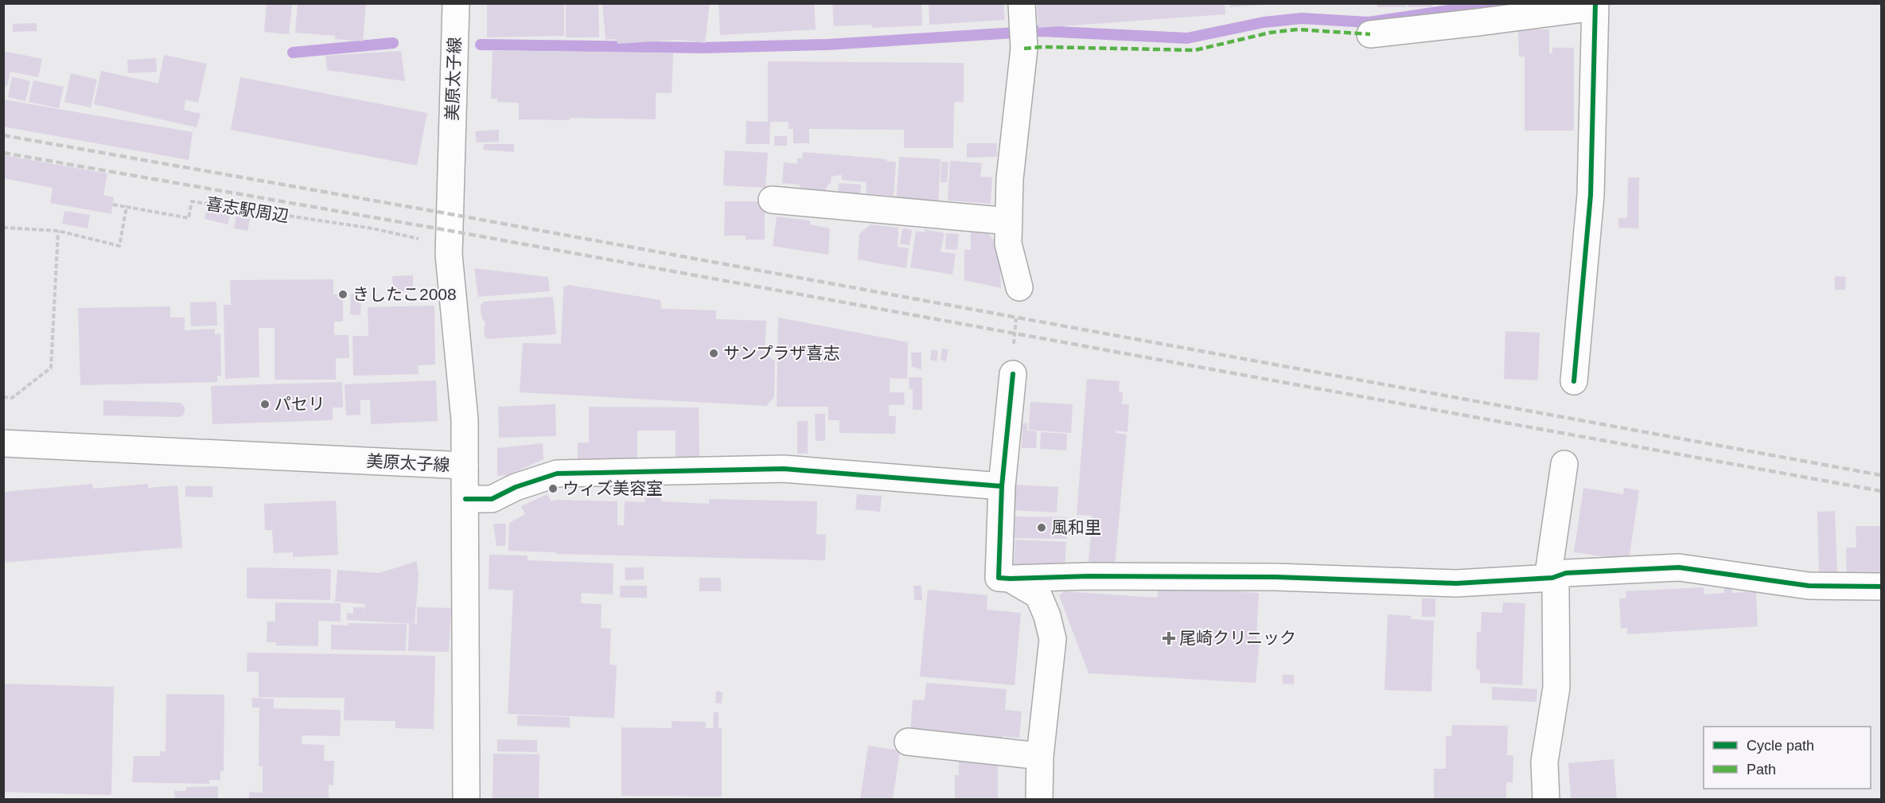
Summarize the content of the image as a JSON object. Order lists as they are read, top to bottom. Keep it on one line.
{"streets":{"street":["美原太子線"],"path":["喜志駅周辺"]},"crossings":[["美原太子線","喜志駅周辺"]],"places":{"other":["きしたこ2008","サンプラザ喜志","パセリ","ウィズ美容室","風和里"],"health":["尾崎クリニック"]},"legend":["Cycle path","Path"]}
